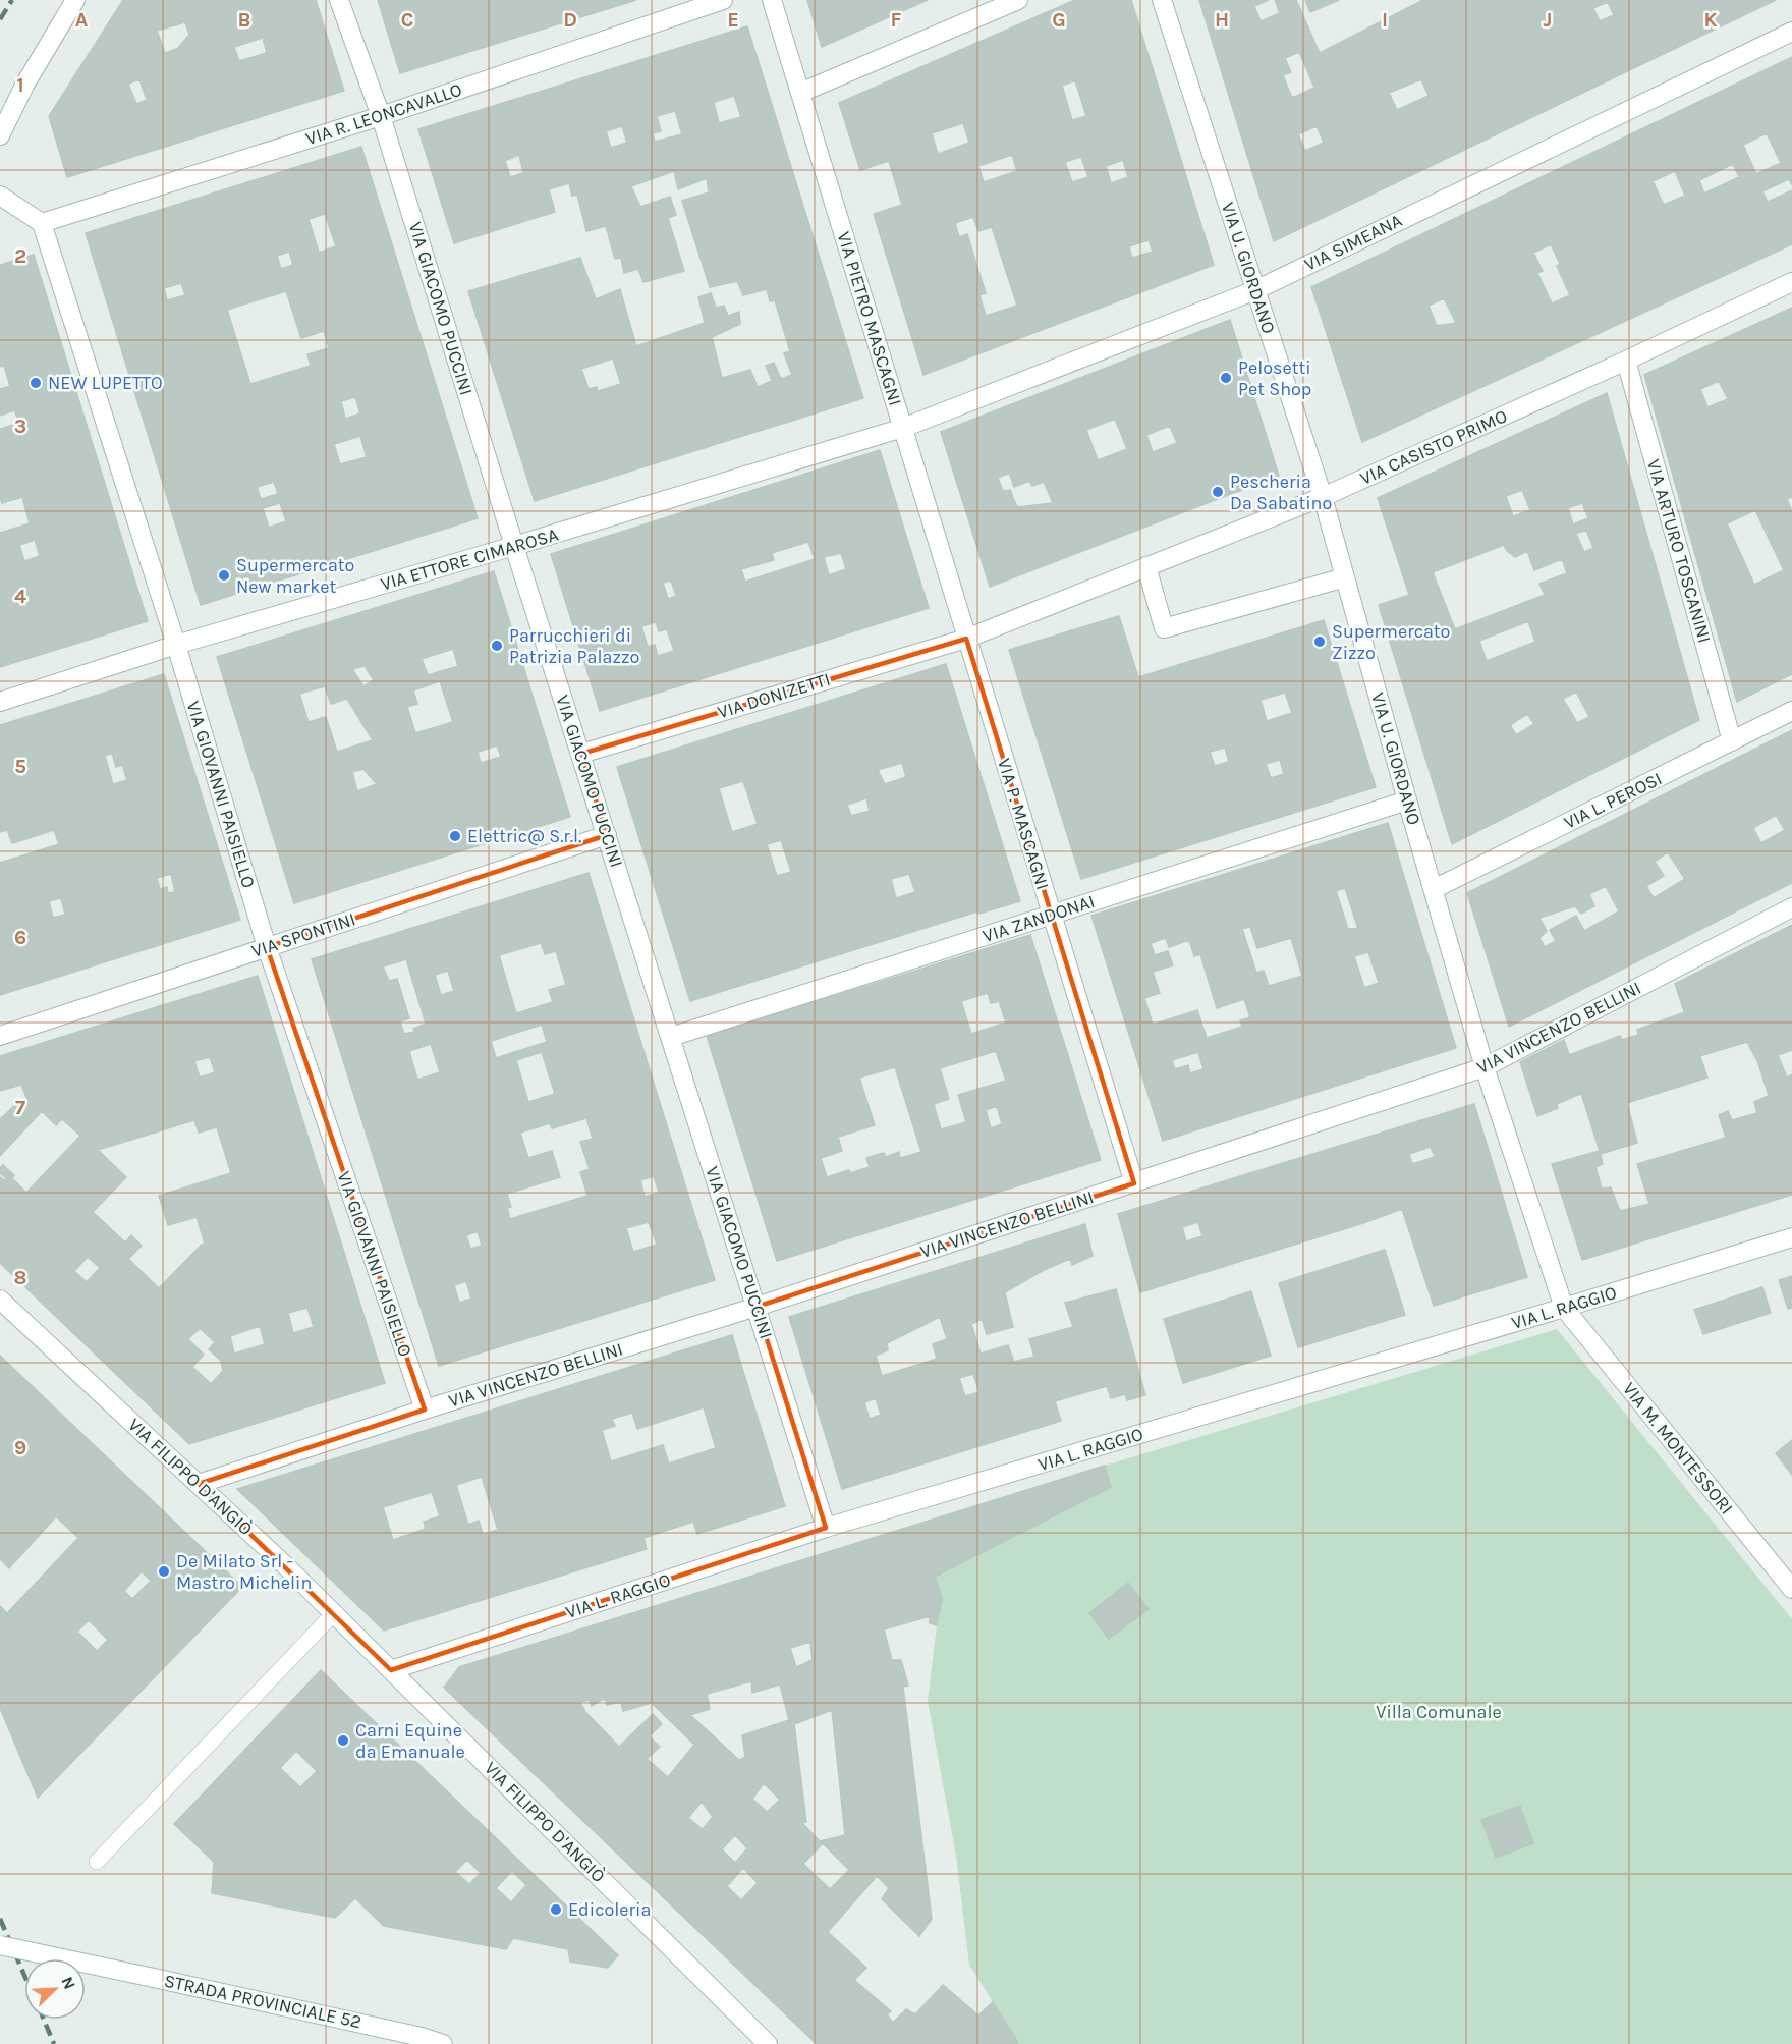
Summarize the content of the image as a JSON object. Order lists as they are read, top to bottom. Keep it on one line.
{"streets":{"street":["VIA R. LEONCAVALLO","VIA SIMEANA","VIA U. GIORDANO","VIA GIACOMO PUCCINI","VIA PIETRO MASCAGNI","VIA CASISTO PRIMO","VIA ARTURO TOSCANINI","VIA ETTORE CIMAROSA","VIA DONIZETTI","VIA GIOVANNI PAISIELLO","VIA L. PEROSI","VIA P. MASCAGNI","VIA ZANDONAI","VIA SPONTINI","VIA VINCENZO BELLINI","VIA L. RAGGIO","VIA M. MONTESSORI","VIA FILIPPO D'ANGIÒ","STRADA PROVINCIALE 52"]},"crossings":[["VIA R. LEONCAVALLO","VIA GIACOMO PUCCINI"],["VIA R. LEONCAVALLO","VIA GIOVANNI PAISIELLO"],["VIA SIMEANA","VIA U. GIORDANO"],["VIA SIMEANA","VIA PIETRO MASCAGNI"],["VIA SIMEANA","VIA ETTORE CIMAROSA"],["VIA U. GIORDANO","VIA CASISTO PRIMO"],["VIA U. GIORDANO","VIA L. PEROSI"],["VIA U. GIORDANO","VIA ZANDONAI"],["VIA U. GIORDANO","VIA VINCENZO BELLINI"],["VIA U. GIORDANO","VIA L. RAGGIO"],["VIA U. GIORDANO","VIA M. MONTESSORI"],["VIA GIACOMO PUCCINI","VIA ETTORE CIMAROSA"],["VIA GIACOMO PUCCINI","VIA DONIZETTI"],["VIA GIACOMO PUCCINI","VIA ZANDONAI"],["VIA GIACOMO PUCCINI","VIA SPONTINI"],["VIA GIACOMO PUCCINI","VIA VINCENZO BELLINI"],["VIA GIACOMO PUCCINI","VIA L. RAGGIO"],["VIA PIETRO MASCAGNI","VIA CASISTO PRIMO"],["VIA PIETRO MASCAGNI","VIA ETTORE CIMAROSA"],["VIA PIETRO MASCAGNI","VIA DONIZETTI"],["VIA PIETRO MASCAGNI","VIA P. MASCAGNI"],["VIA CASISTO PRIMO","VIA ARTURO TOSCANINI"],["VIA CASISTO PRIMO","VIA DONIZETTI"],["VIA CASISTO PRIMO","VIA P. MASCAGNI"],["VIA ARTURO TOSCANINI","VIA L. PEROSI"],["VIA ETTORE CIMAROSA","VIA GIOVANNI PAISIELLO"],["VIA DONIZETTI","VIA P. MASCAGNI"],["VIA GIOVANNI PAISIELLO","VIA SPONTINI"],["VIA GIOVANNI PAISIELLO","VIA VINCENZO BELLINI"],["VIA P. MASCAGNI","VIA ZANDONAI"],["VIA P. MASCAGNI","VIA VINCENZO BELLINI"],["VIA VINCENZO BELLINI","VIA FILIPPO D'ANGIÒ"],["VIA L. RAGGIO","VIA M. MONTESSORI"],["VIA L. RAGGIO","VIA FILIPPO D'ANGIÒ"]],"parks":["Villa Comunale"],"places":["Pelosetti Pet Shop","NEW LUPETTO","Pescheria Da Sabatino","Supermercato New market","Supermercato Zizzo","Parrucchieri di Patrizia Palazzo","Elettric@ S.r.l.","De Milato Srl - Mastro Michelin","Carni Equine da Emanuale","Edicoleria"],"north":"top right","grid":{"columns":["A","B","C","D","E","F","G","H","I","J","K"],"rows":["1","2","3","4","5","6","7","8","9"]}}
